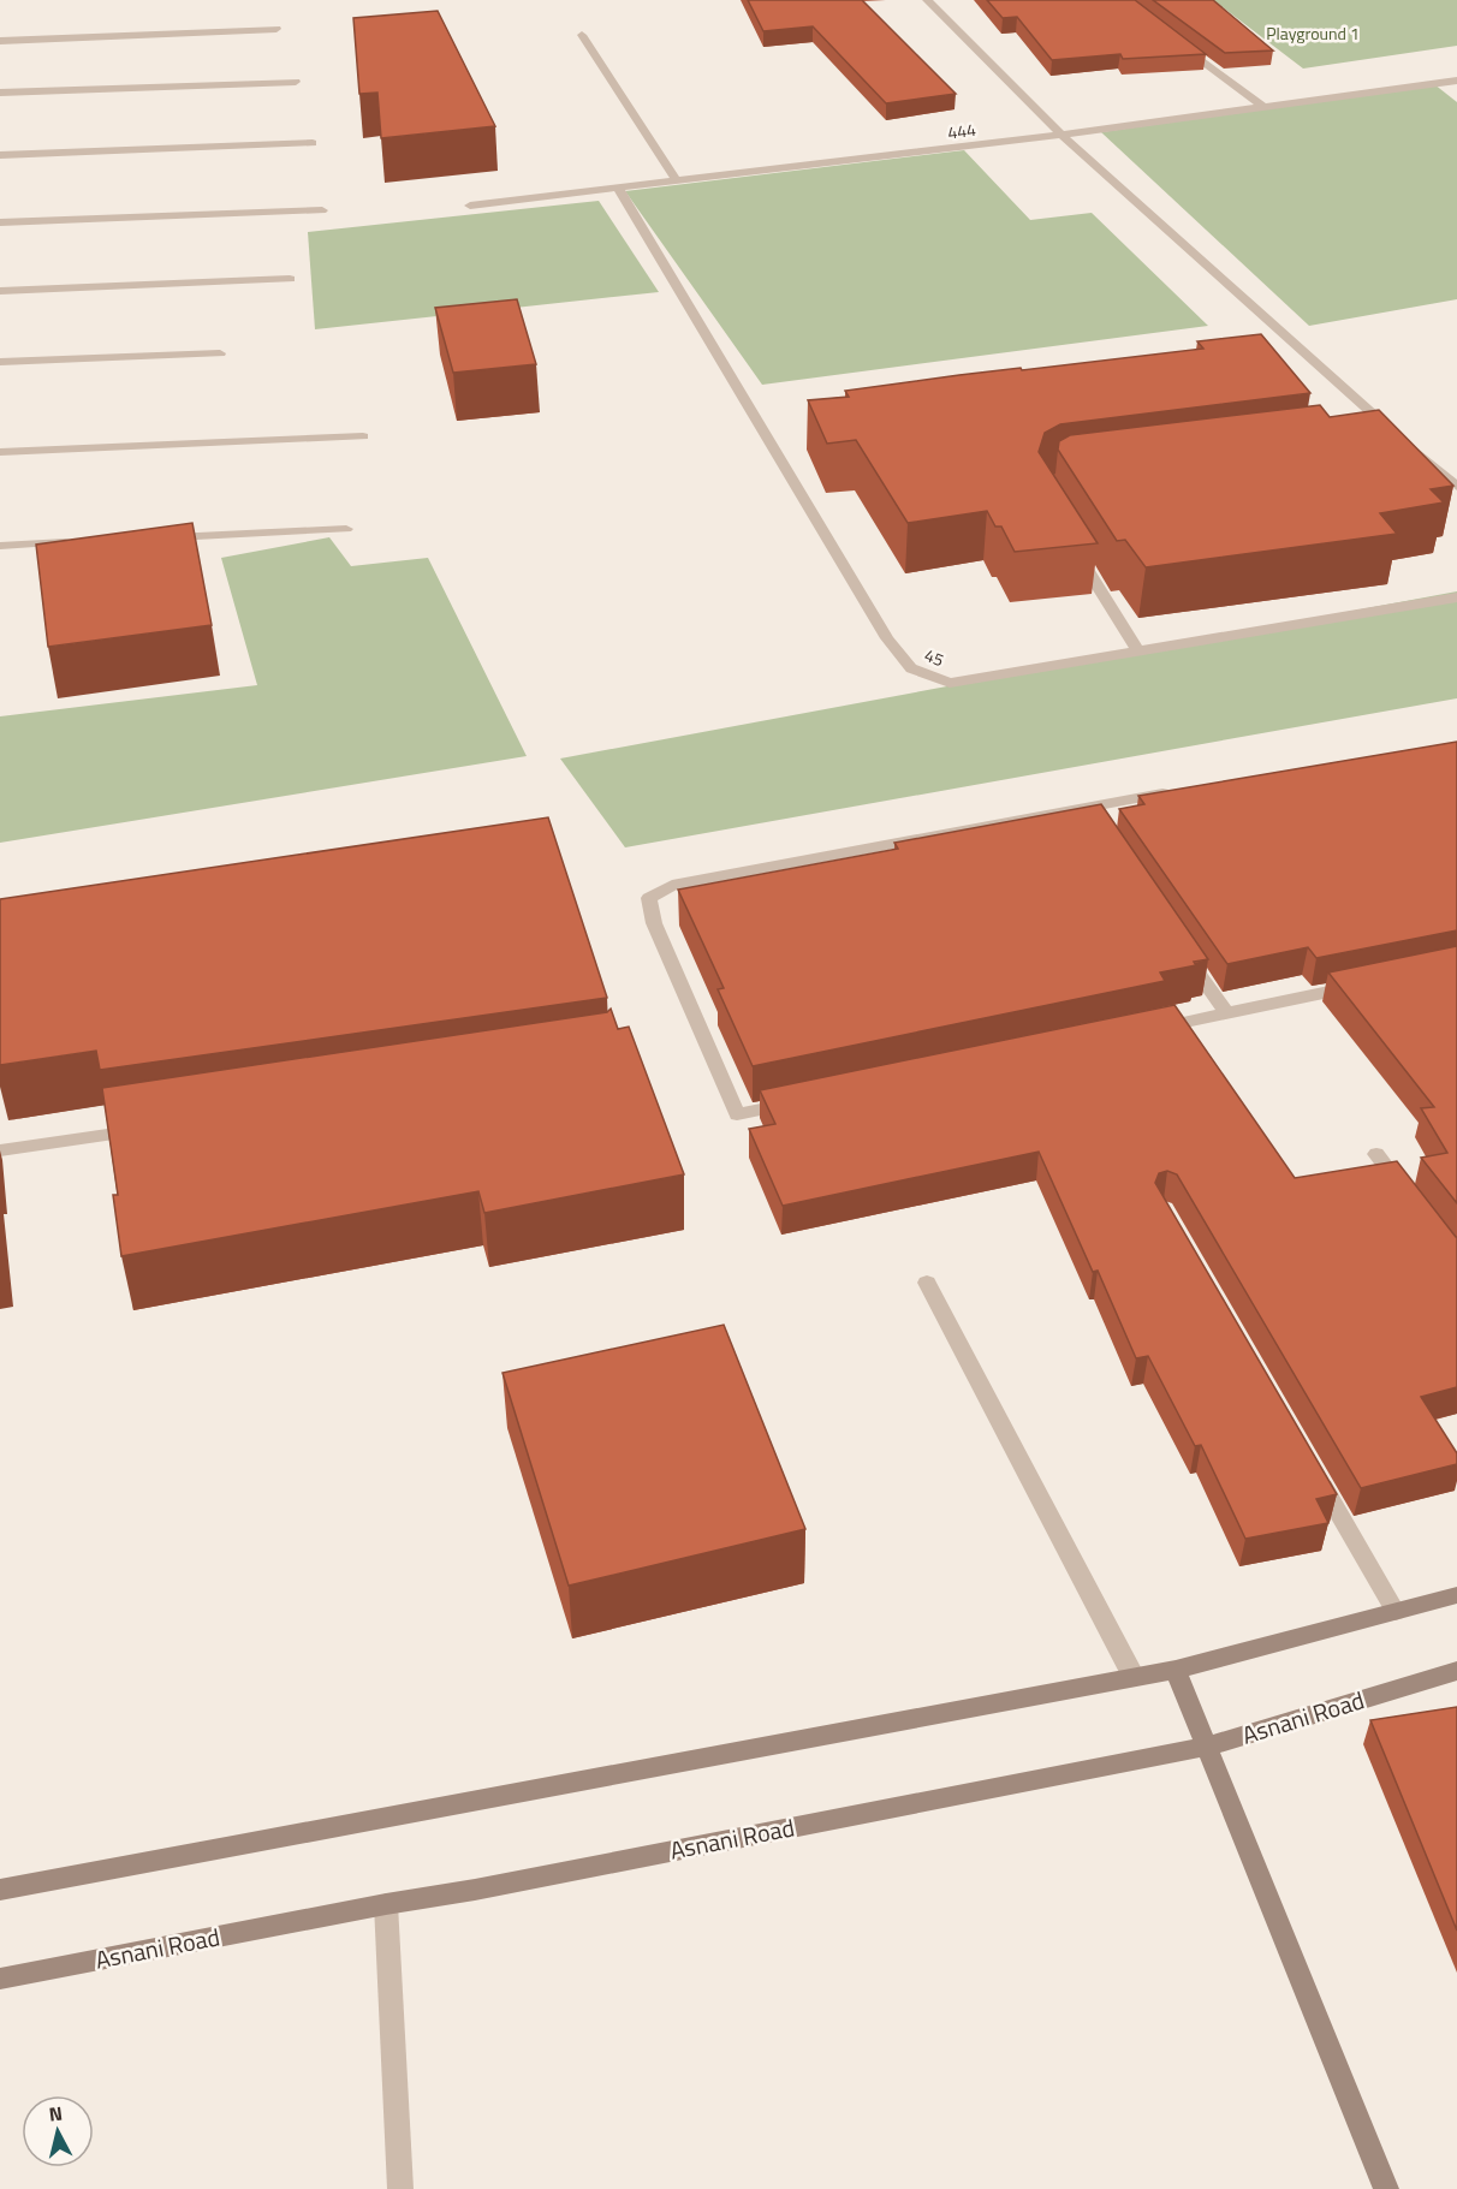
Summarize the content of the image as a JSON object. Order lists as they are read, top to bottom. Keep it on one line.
{"streets":{"street":["444","45","Asnani Road"]},"crossings":[["444","45"]],"parks":["Playground 1"],"north":"top"}
